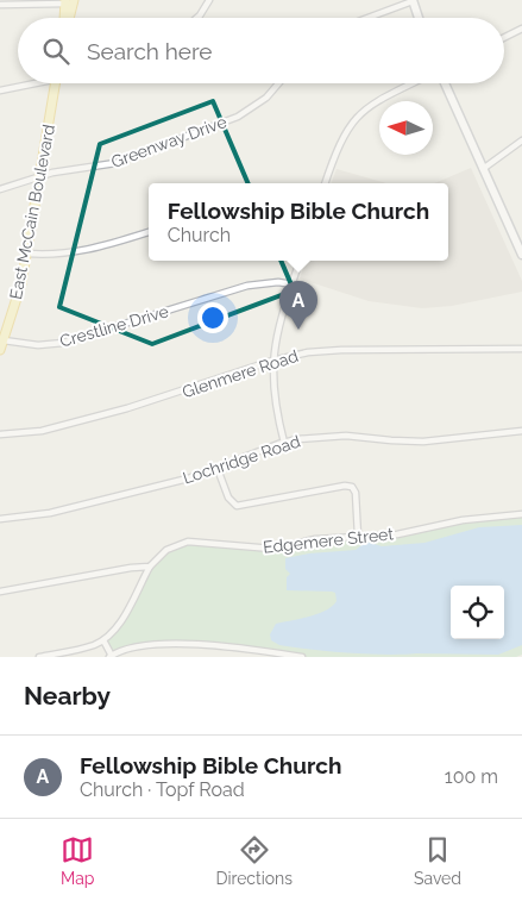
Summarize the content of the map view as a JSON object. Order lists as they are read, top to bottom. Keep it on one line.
{"streets":{"main road":["East McCain Boulevard"],"street":["Greenway Drive","Crestline Drive","Glenmere Road","Lochridge Road","Edgemere Street"]},"crossings":[["Greenway Drive","East McCain Boulevard"],["East McCain Boulevard","Crestline Drive"]],"north":"left","page":{"search":"Search here","popup":["Fellowship Bible Church","Church"],"pins":"A","heading":"Nearby","list":[{"mark":"A","name":"Fellowship Bible Church","note":"Church · Topf Road","value":"100 m"}],"nav":["Map","Directions","Saved"]}}
